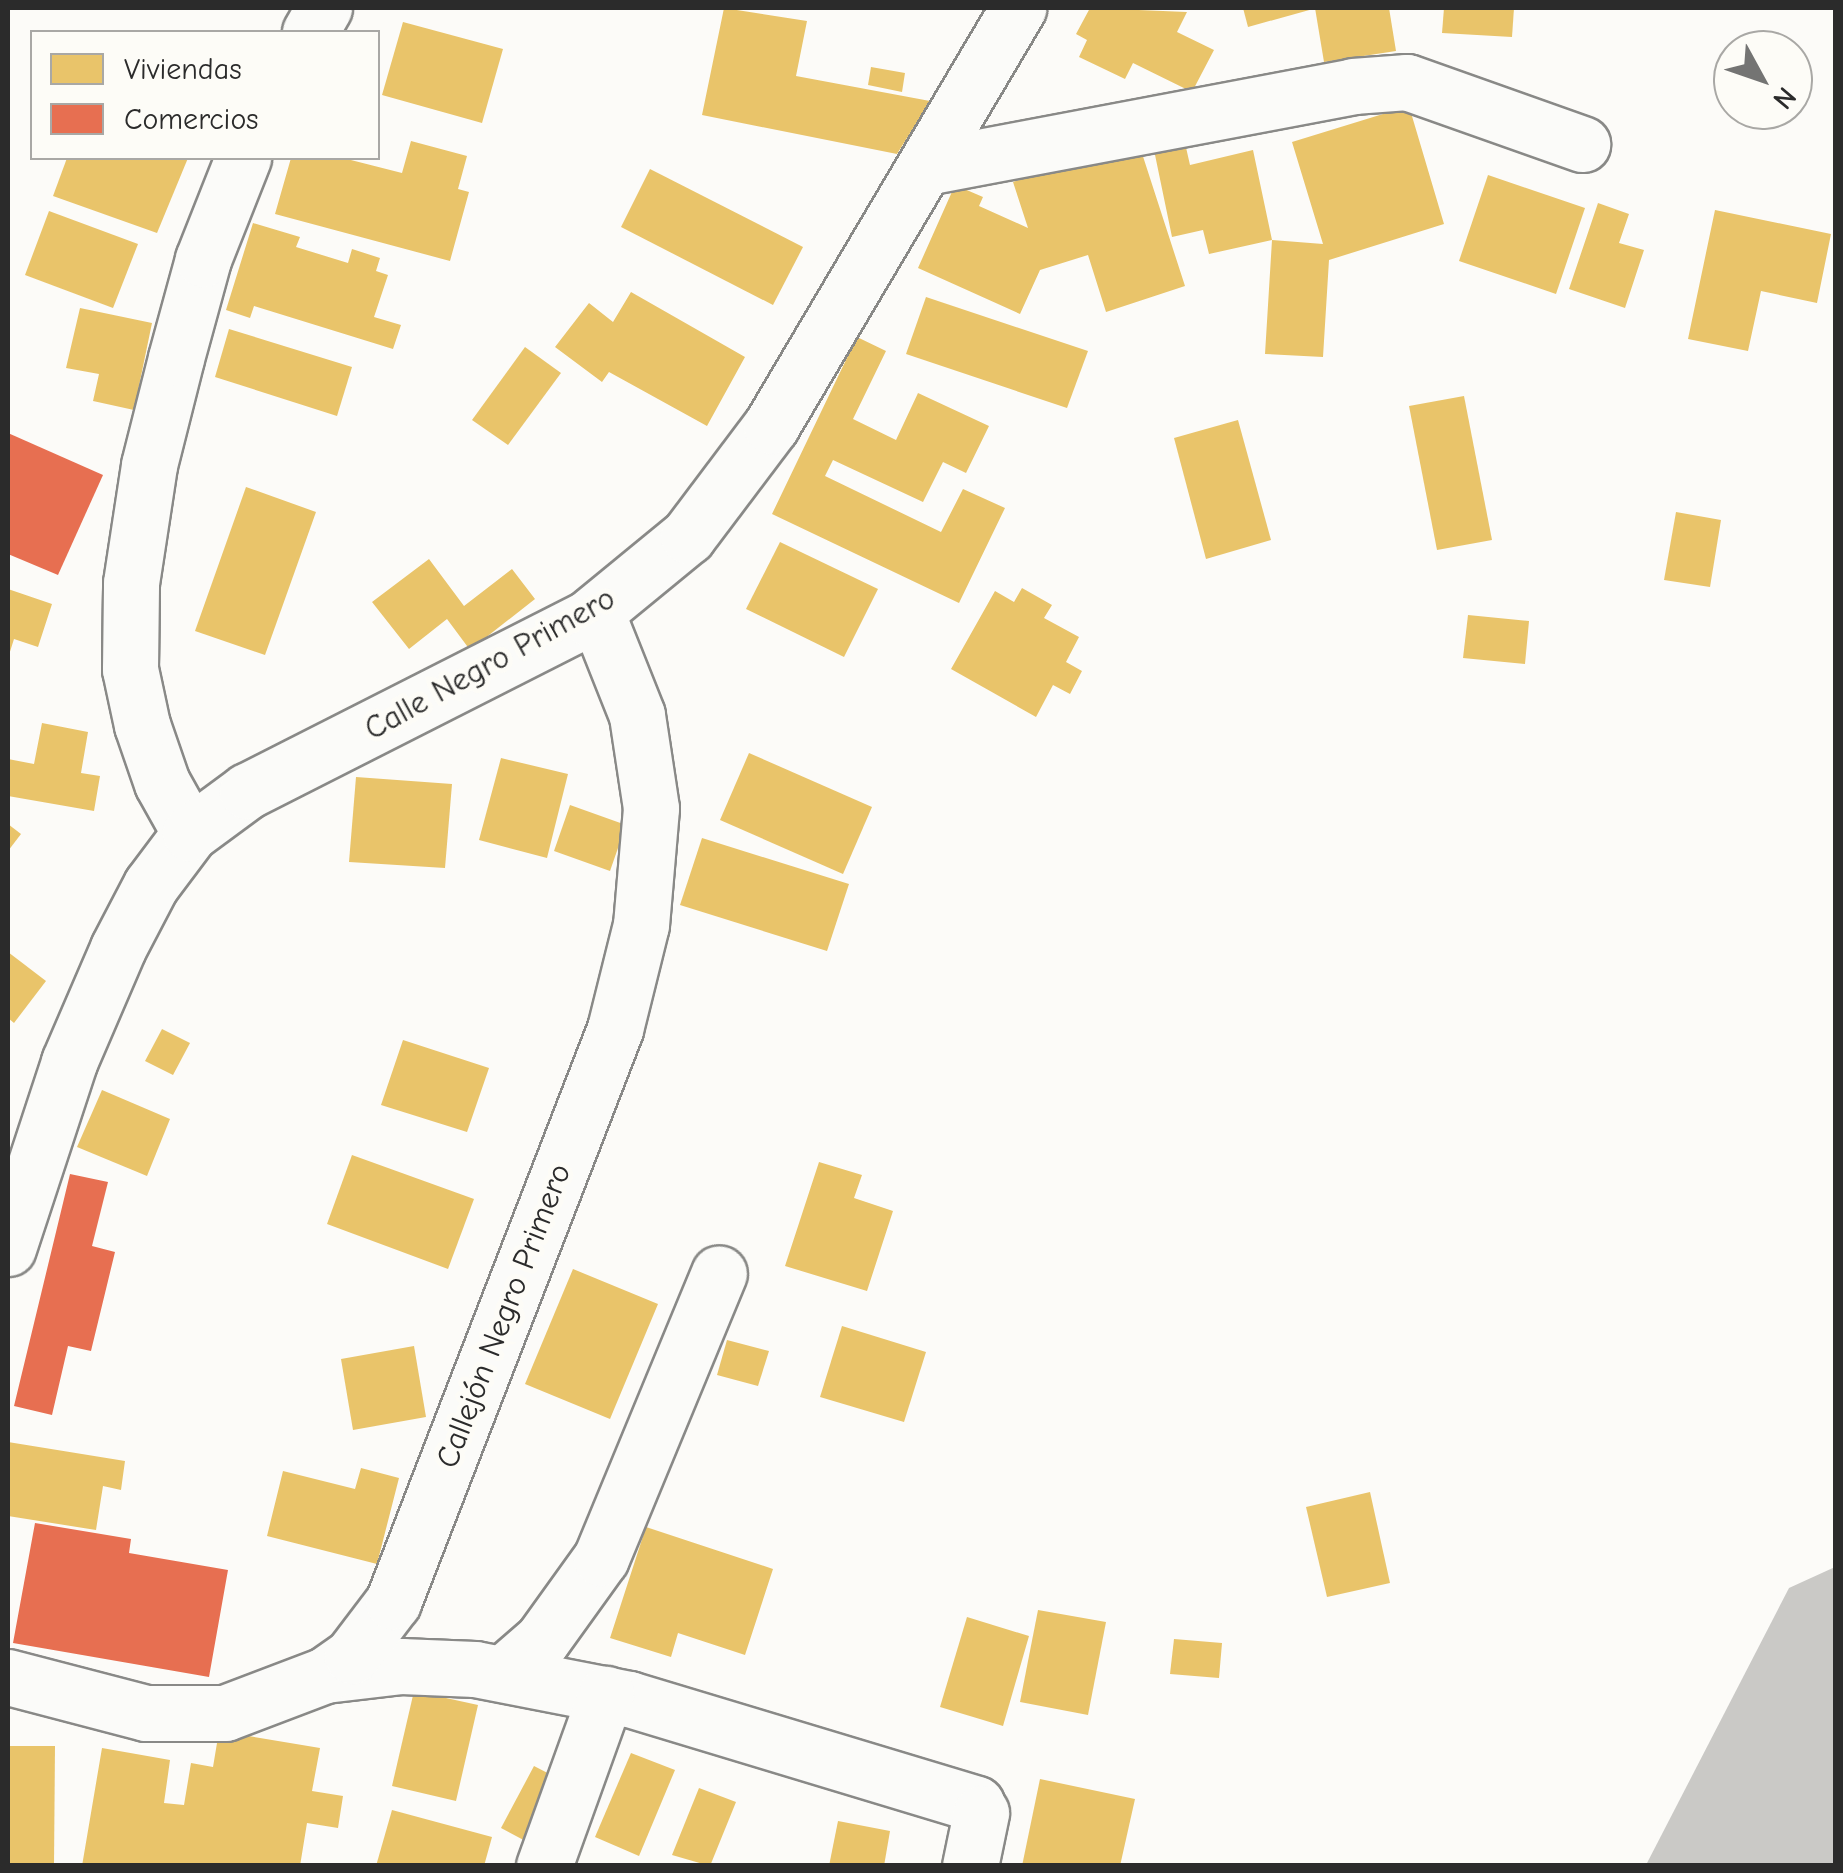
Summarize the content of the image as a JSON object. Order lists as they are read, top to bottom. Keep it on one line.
{"streets":{"street":["Calle Negro Primero","Callejón Negro Primero"]},"crossings":[["Calle Negro Primero","Callejón Negro Primero"]],"legend":["Viviendas","Comercios"],"north":"bottom right"}
